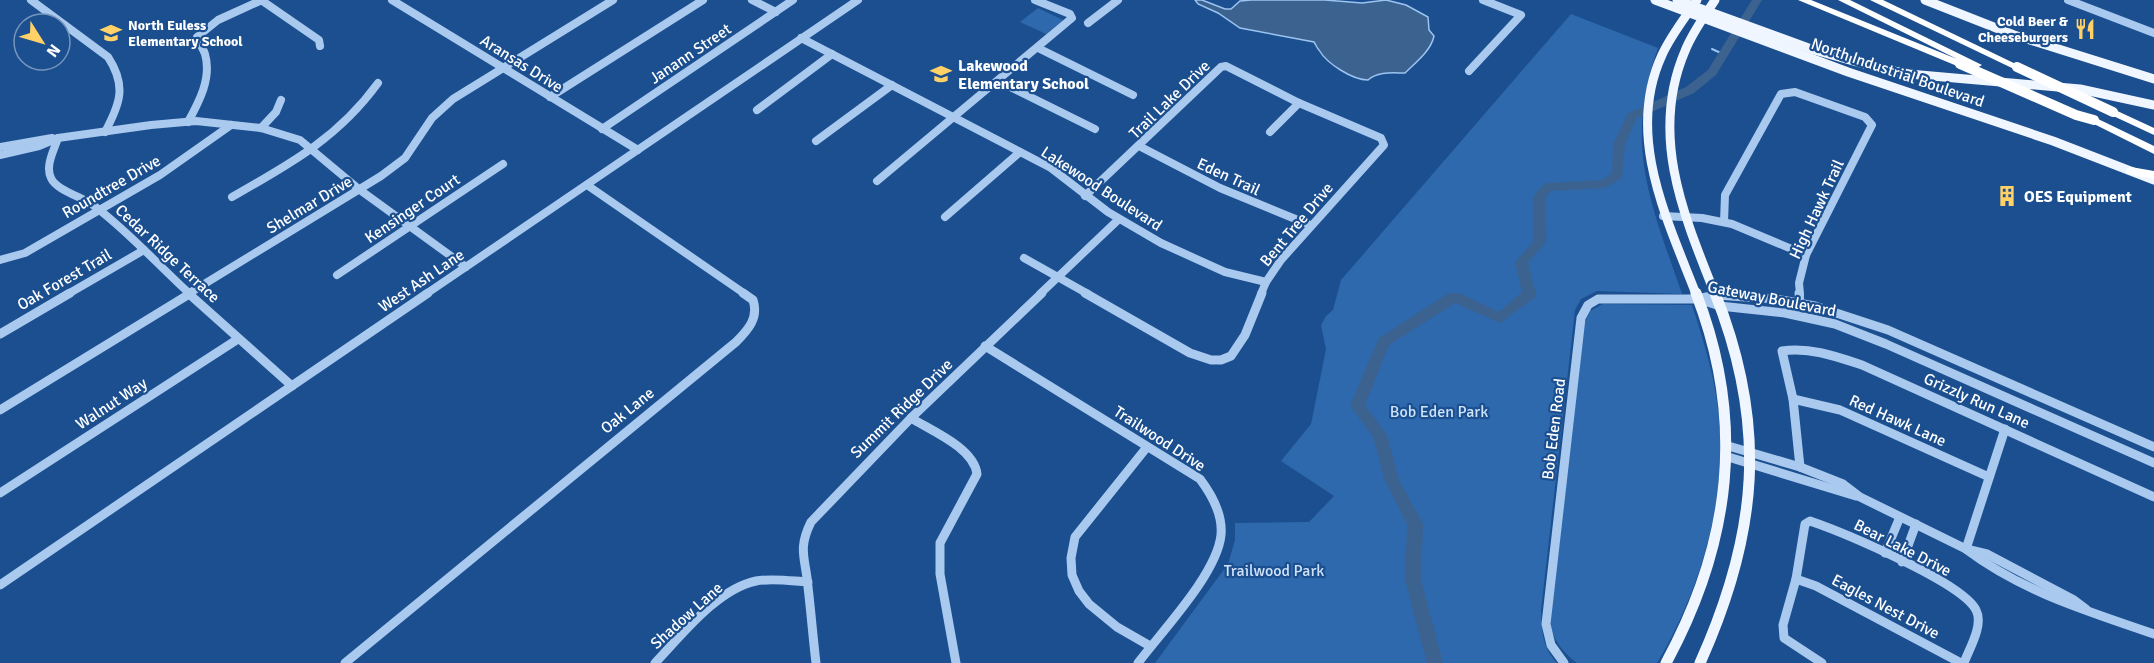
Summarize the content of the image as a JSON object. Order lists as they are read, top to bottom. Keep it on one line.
{"streets":{"main road":["North Industrial Boulevard"],"street":["Janann Street","Aransas Drive","Trail Lake Drive","Eden Trail","Roundtree Drive","Lakewood Boulevard","Shelmar Drive","Kensinger Court","High Hawk Trail","Bent Tree Drive","Cedar Ridge Terrace","Oak Forest Trail","West Ash Lane","Gateway Boulevard","Grizzly Run Lane","Walnut Way","Summit Ridge Drive","Oak Lane","Red Hawk Lane","Bob Eden Road","Trailwood Drive","Bear Lake Drive","Eagles Nest Drive","Shadow Lane"]},"crossings":[["Janann Street","Aransas Drive"],["Aransas Drive","Shelmar Drive"],["Aransas Drive","West Ash Lane"],["Trail Lake Drive","Eden Trail"],["Trail Lake Drive","Lakewood Boulevard"],["Trail Lake Drive","Bent Tree Drive"],["Eden Trail","Bent Tree Drive"],["Roundtree Drive","Cedar Ridge Terrace"],["Lakewood Boulevard","Bent Tree Drive"],["Lakewood Boulevard","West Ash Lane"],["Lakewood Boulevard","Summit Ridge Drive"],["Shelmar Drive","Cedar Ridge Terrace"],["High Hawk Trail","Gateway Boulevard"],["Bent Tree Drive","Summit Ridge Drive"],["Cedar Ridge Terrace","Oak Forest Trail"],["Cedar Ridge Terrace","West Ash Lane"],["Cedar Ridge Terrace","Walnut Way"],["West Ash Lane","Oak Lane"],["Gateway Boulevard","Bob Eden Road"],["Grizzly Run Lane","Red Hawk Lane"],["Summit Ridge Drive","Trailwood Drive"],["Summit Ridge Drive","Shadow Lane"],["Bear Lake Drive","Eagles Nest Drive"]],"parks":["Bob Eden Park","Trailwood Park"],"places":{"restaurant":["Cold Beer & Cheeseburgers"],"school or university":["North Euless Elementary School","Lakewood Elementary School"],"building":["OES Equipment"]},"north":"bottom right"}
